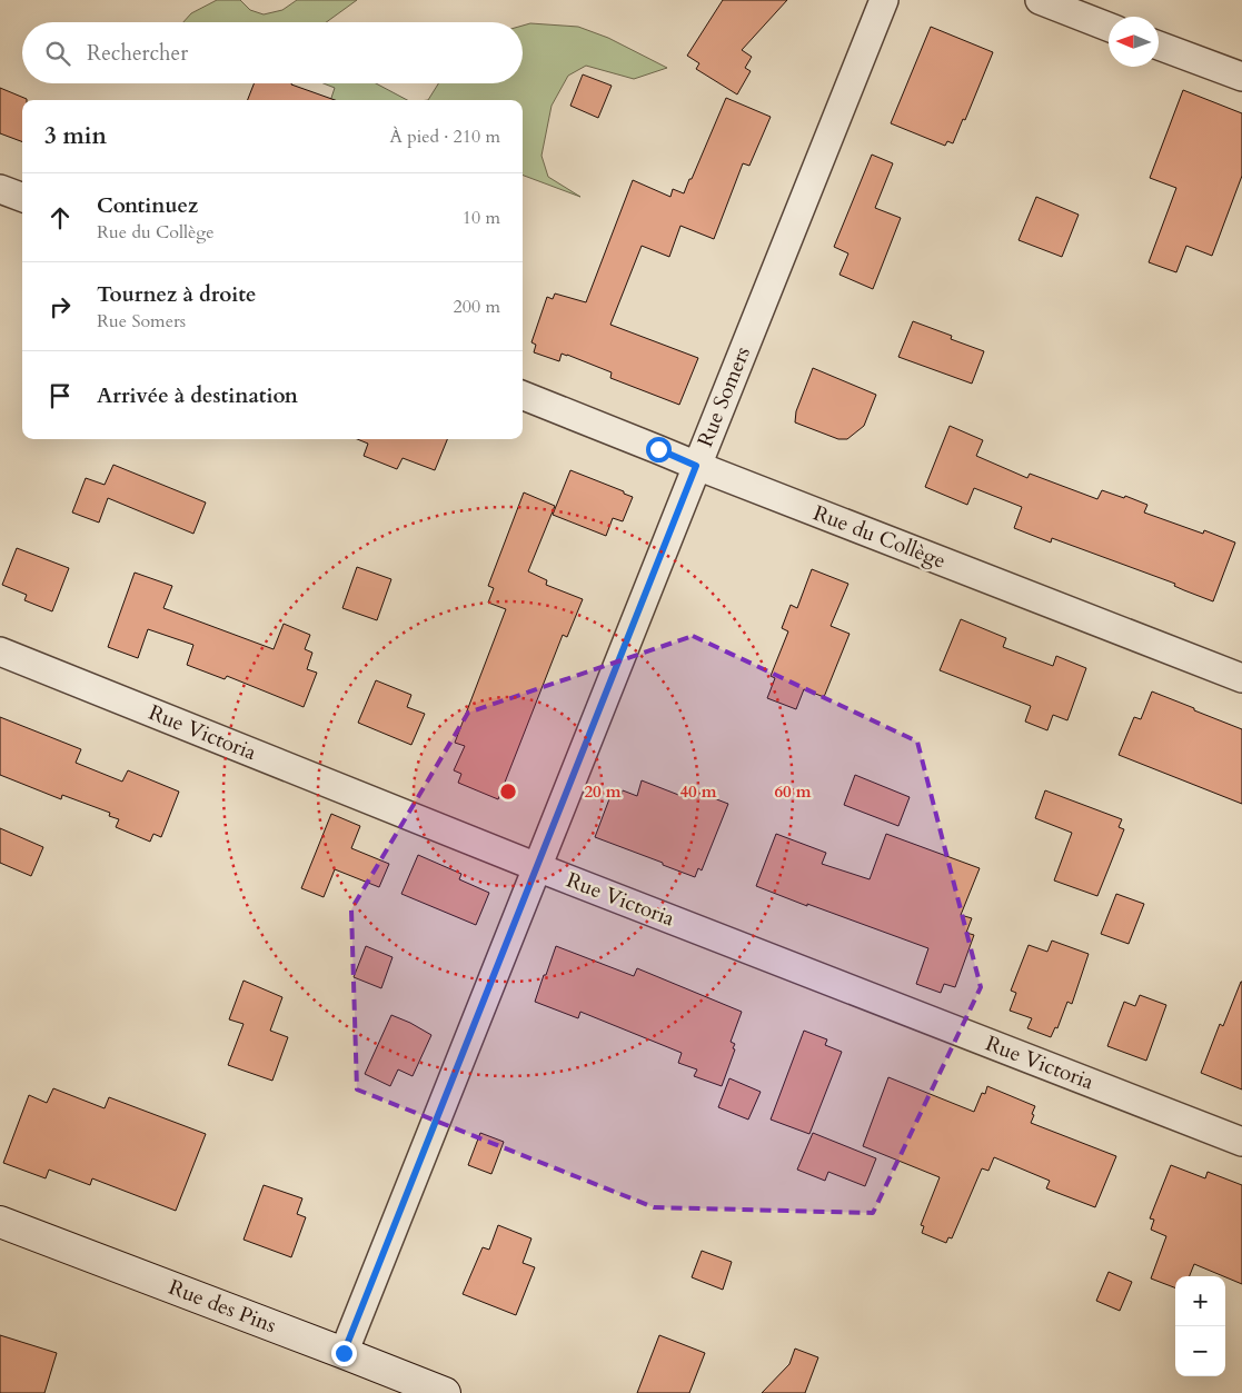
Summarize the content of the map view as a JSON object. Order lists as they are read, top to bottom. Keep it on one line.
{"streets":{"street":["Rue Somers","Rue du Collège","Rue Victoria","Rue des Pins"]},"crossings":[["Rue Somers","Rue du Collège"],["Rue Somers","Rue Victoria"],["Rue Somers","Rue des Pins"]],"north":"left","page":{"search":"Rechercher","heading":["3 min","À pied · 210 m"],"list":[["Continuez","Rue du Collège","10 m"],["Tournez à droite","Rue Somers","200 m"],"Arrivée à destination"],"map_buttons":["+","−"]},"rings":["20 m","40 m","60 m"]}
